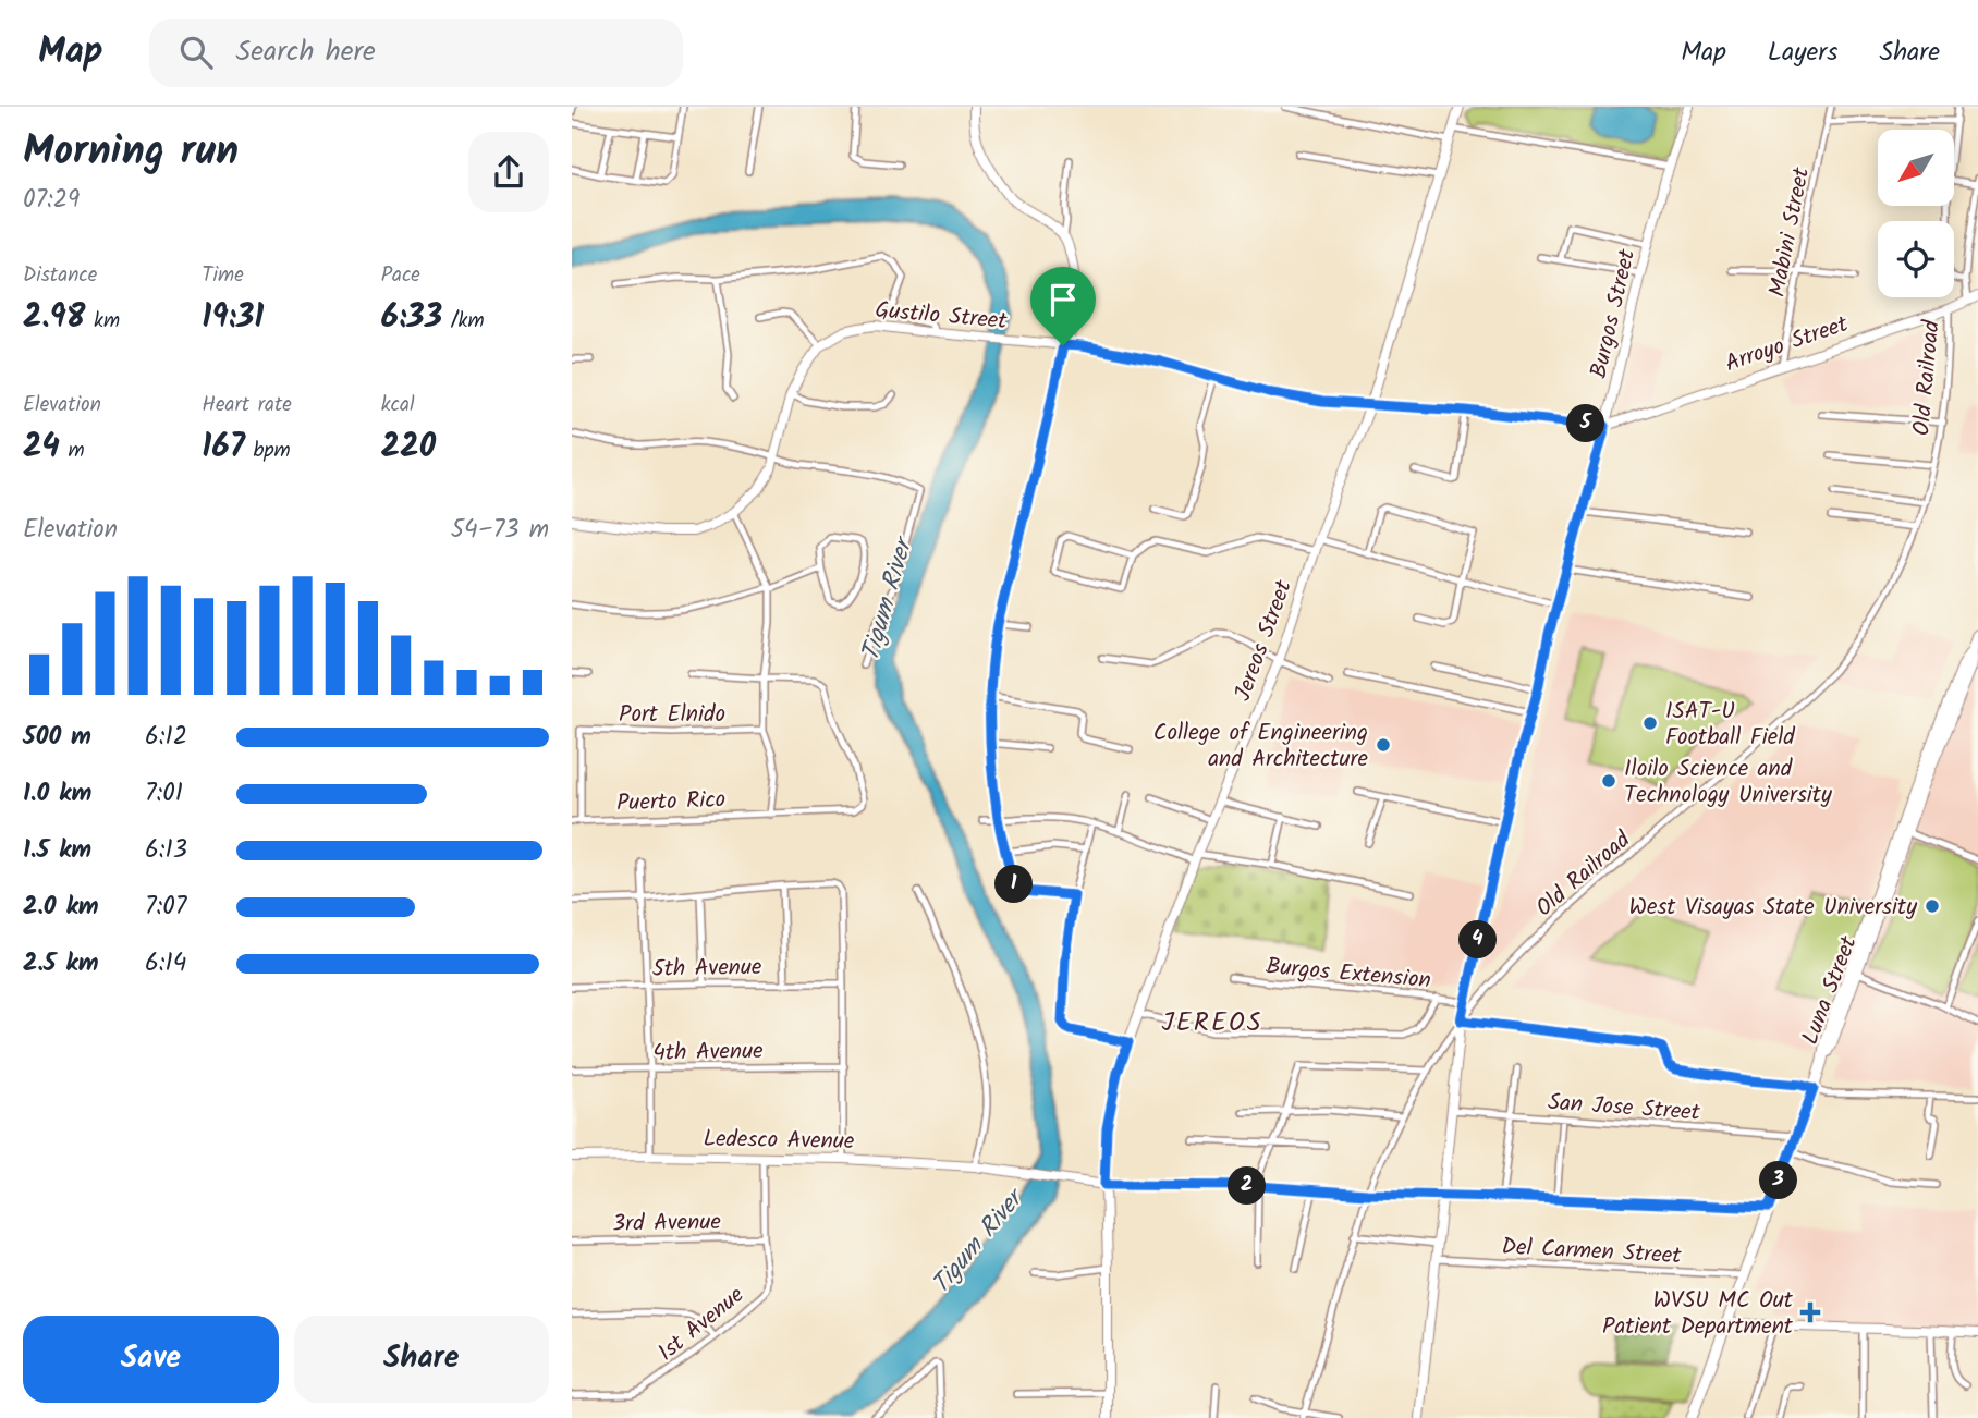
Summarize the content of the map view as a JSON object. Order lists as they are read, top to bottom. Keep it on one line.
{"streets":{"main road":["Luna Street"],"street":["Mabini Street","Burgos Street","Gustilo Street","Arroyo Street","Old Railroad","Jereos Street","Port Elnido","Puerto Rico","5th Avenue","Burgos Extension","4th Avenue","San Jose Street","Ledesco Avenue","3rd Avenue","Del Carmen Street","1st Avenue"]},"crossings":[["Mabini Street","Arroyo Street"],["Burgos Street","Gustilo Street"],["Burgos Street","Arroyo Street"],["Burgos Street","Old Railroad"],["Burgos Street","Burgos Extension"],["Burgos Street","San Jose Street"],["Burgos Street","Ledesco Avenue"],["Burgos Street","Del Carmen Street"],["Gustilo Street","Arroyo Street"],["Gustilo Street","Jereos Street"],["Arroyo Street","Old Railroad"],["Old Railroad","Ledesco Avenue"],["Jereos Street","Ledesco Avenue"],["Luna Street","San Jose Street"],["Luna Street","Ledesco Avenue"],["Luna Street","Del Carmen Street"],["Ledesco Avenue","1st Avenue"],["3rd Avenue","1st Avenue"]],"districts":["JEREOS"],"water":["Tigum River"],"places":{"other":["ISAT-U Football Field","College of Engineering and Architecture","Iloilo Science and Technology University","West Visayas State University"],"health":["WVSU MC Out Patient Department"]},"north":"bottom left","page":{"header":"Map","search":"Search here","nav":["Map","Layers","Share"],"heading":["Morning run","07:29"],"stats":[["Distance","2.98 km"],["Time","19:31"],["Pace","6:33 /km"],["Elevation","24 m"],["Heart rate","167 bpm"],["kcal","220"]],"pins":["5","1","4","3","2"],"chart":["Elevation","54–73 m"],"list":[{"name":"500 m","note":"6:12"},{"name":"1.0 km","note":"7:01"},{"name":"1.5 km","note":"6:13"},{"name":"2.0 km","note":"7:07"},{"name":"2.5 km","note":"6:14"}],"buttons":["Save","Share"]}}
